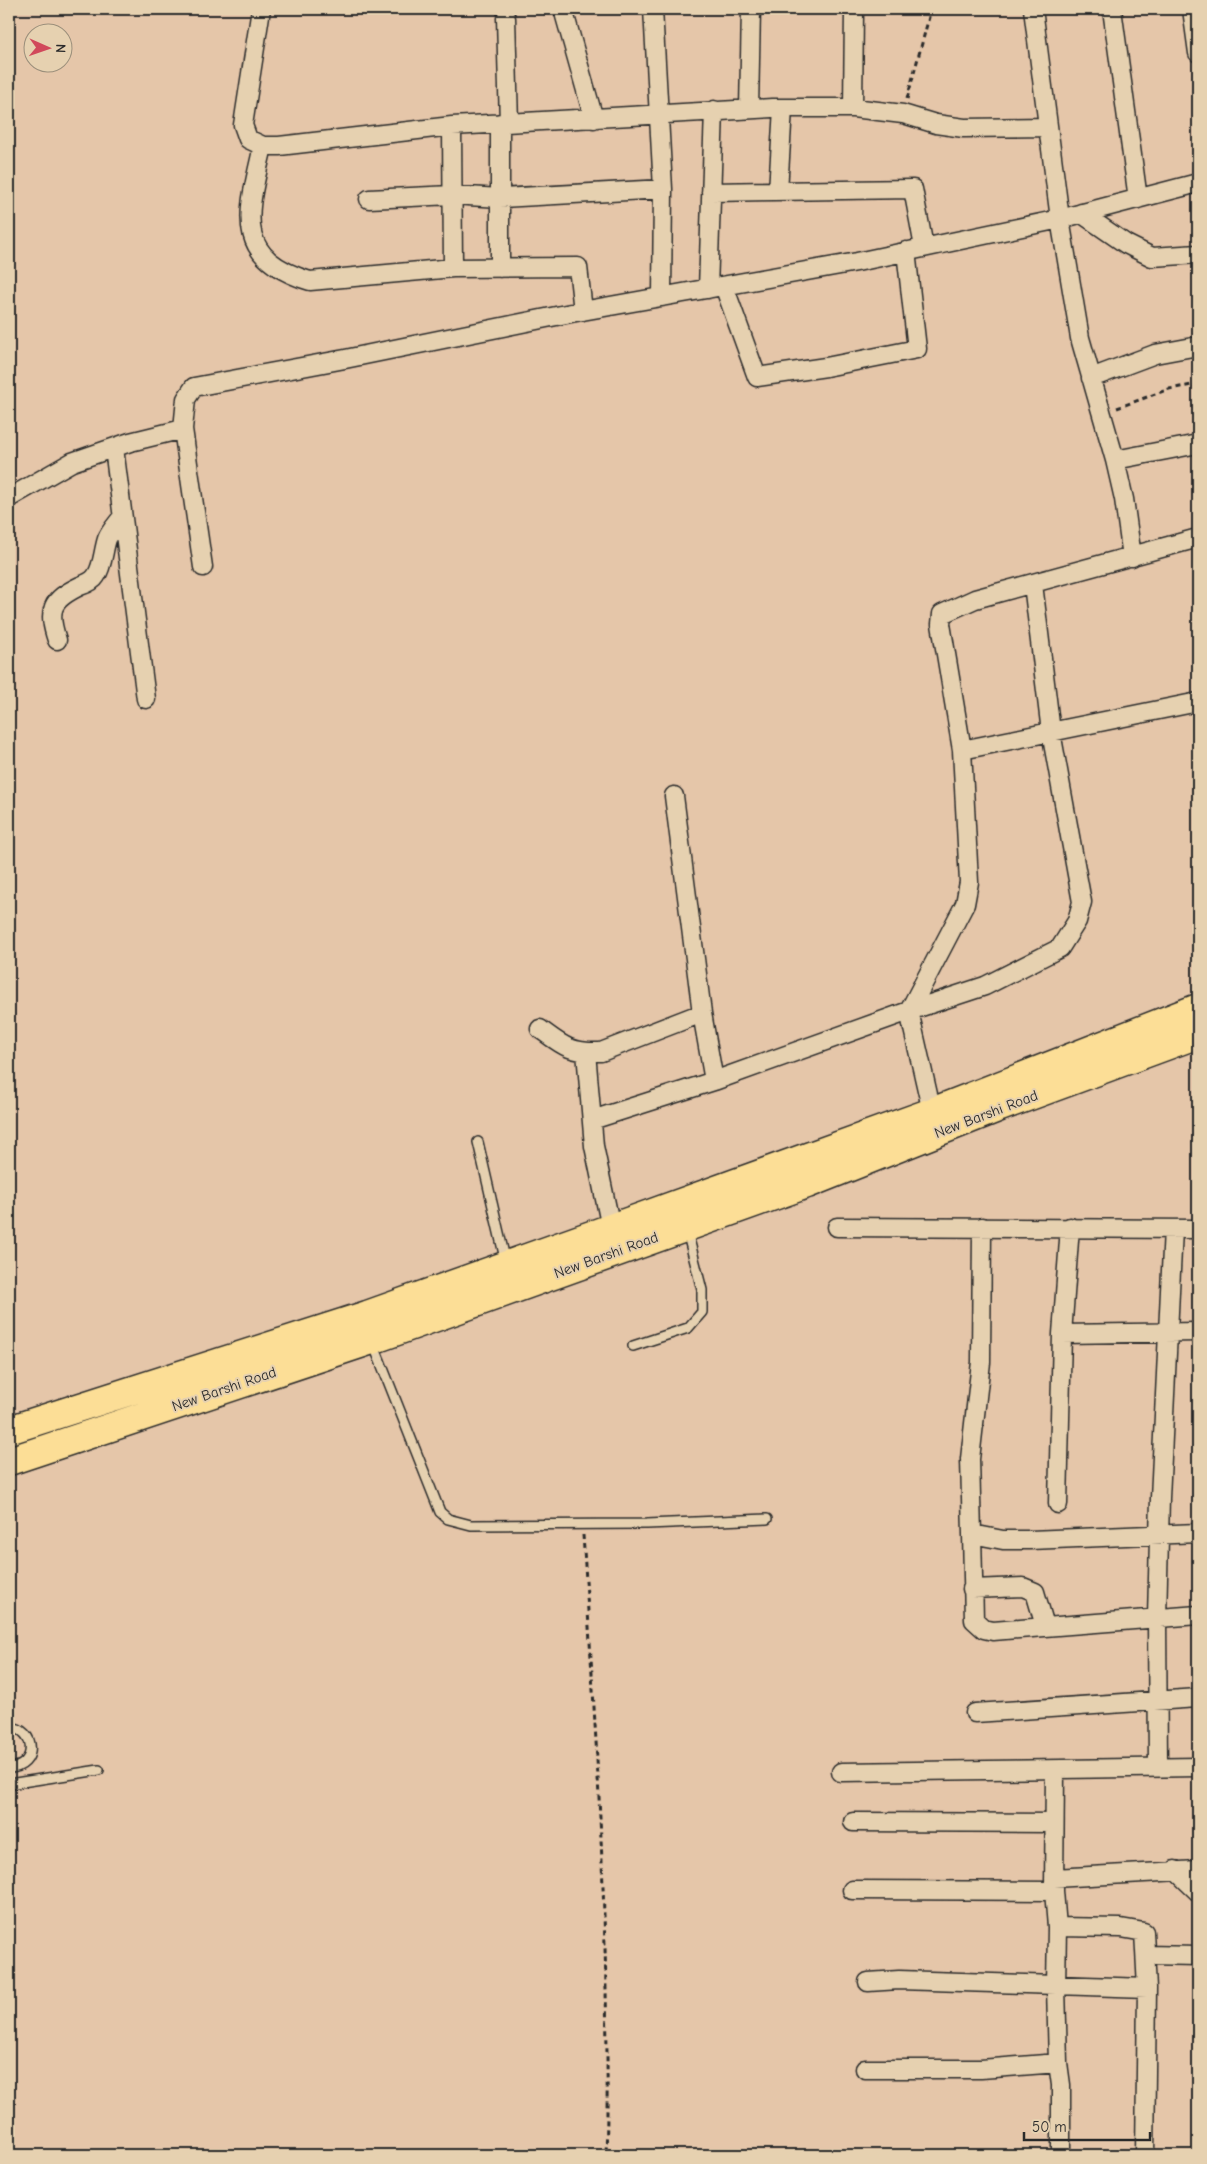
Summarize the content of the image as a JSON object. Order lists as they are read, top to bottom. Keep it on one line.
{"streets":{"main road":["New Barshi Road"]},"scale_bar":"50 m","north":"right"}
